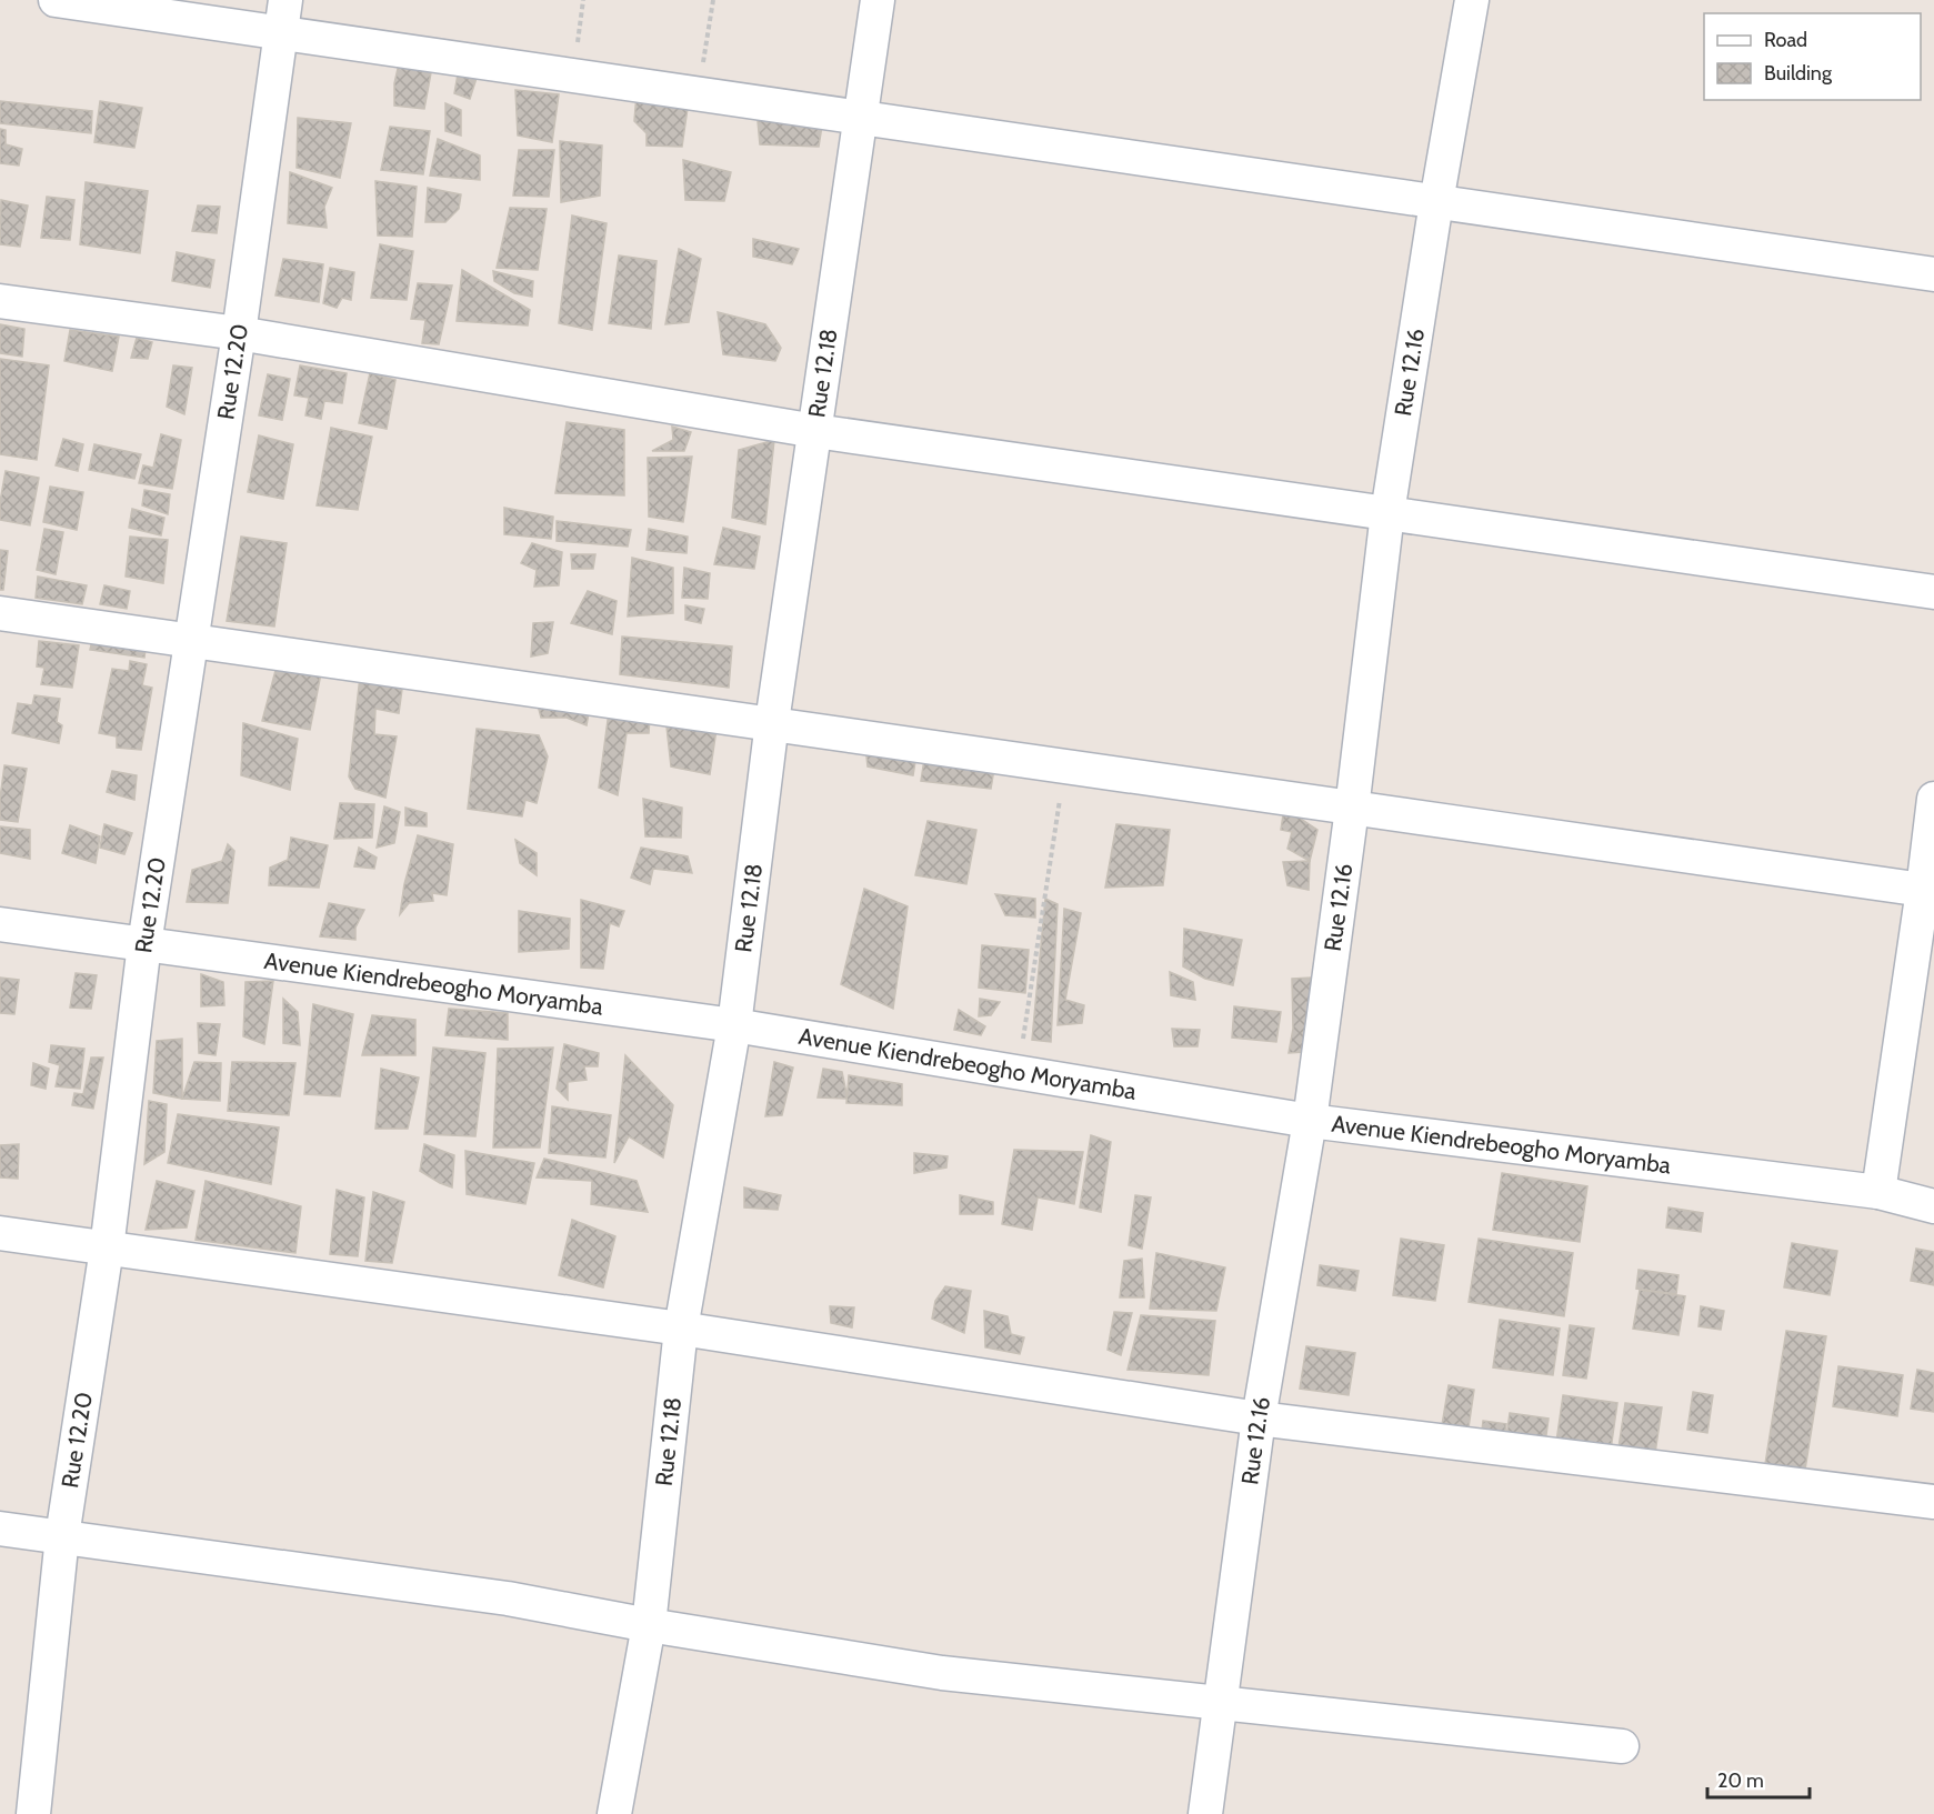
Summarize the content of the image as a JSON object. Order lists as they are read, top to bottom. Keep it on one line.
{"streets":{"street":["Rue 12.20","Rue 12.16","Rue 12.18","Avenue Kiendrebeogho Moryamba"]},"crossings":[["Rue 12.20","Avenue Kiendrebeogho Moryamba"],["Rue 12.16","Avenue Kiendrebeogho Moryamba"],["Rue 12.18","Avenue Kiendrebeogho Moryamba"]],"legend":["Road","Building"],"scale_bar":"20 m"}
